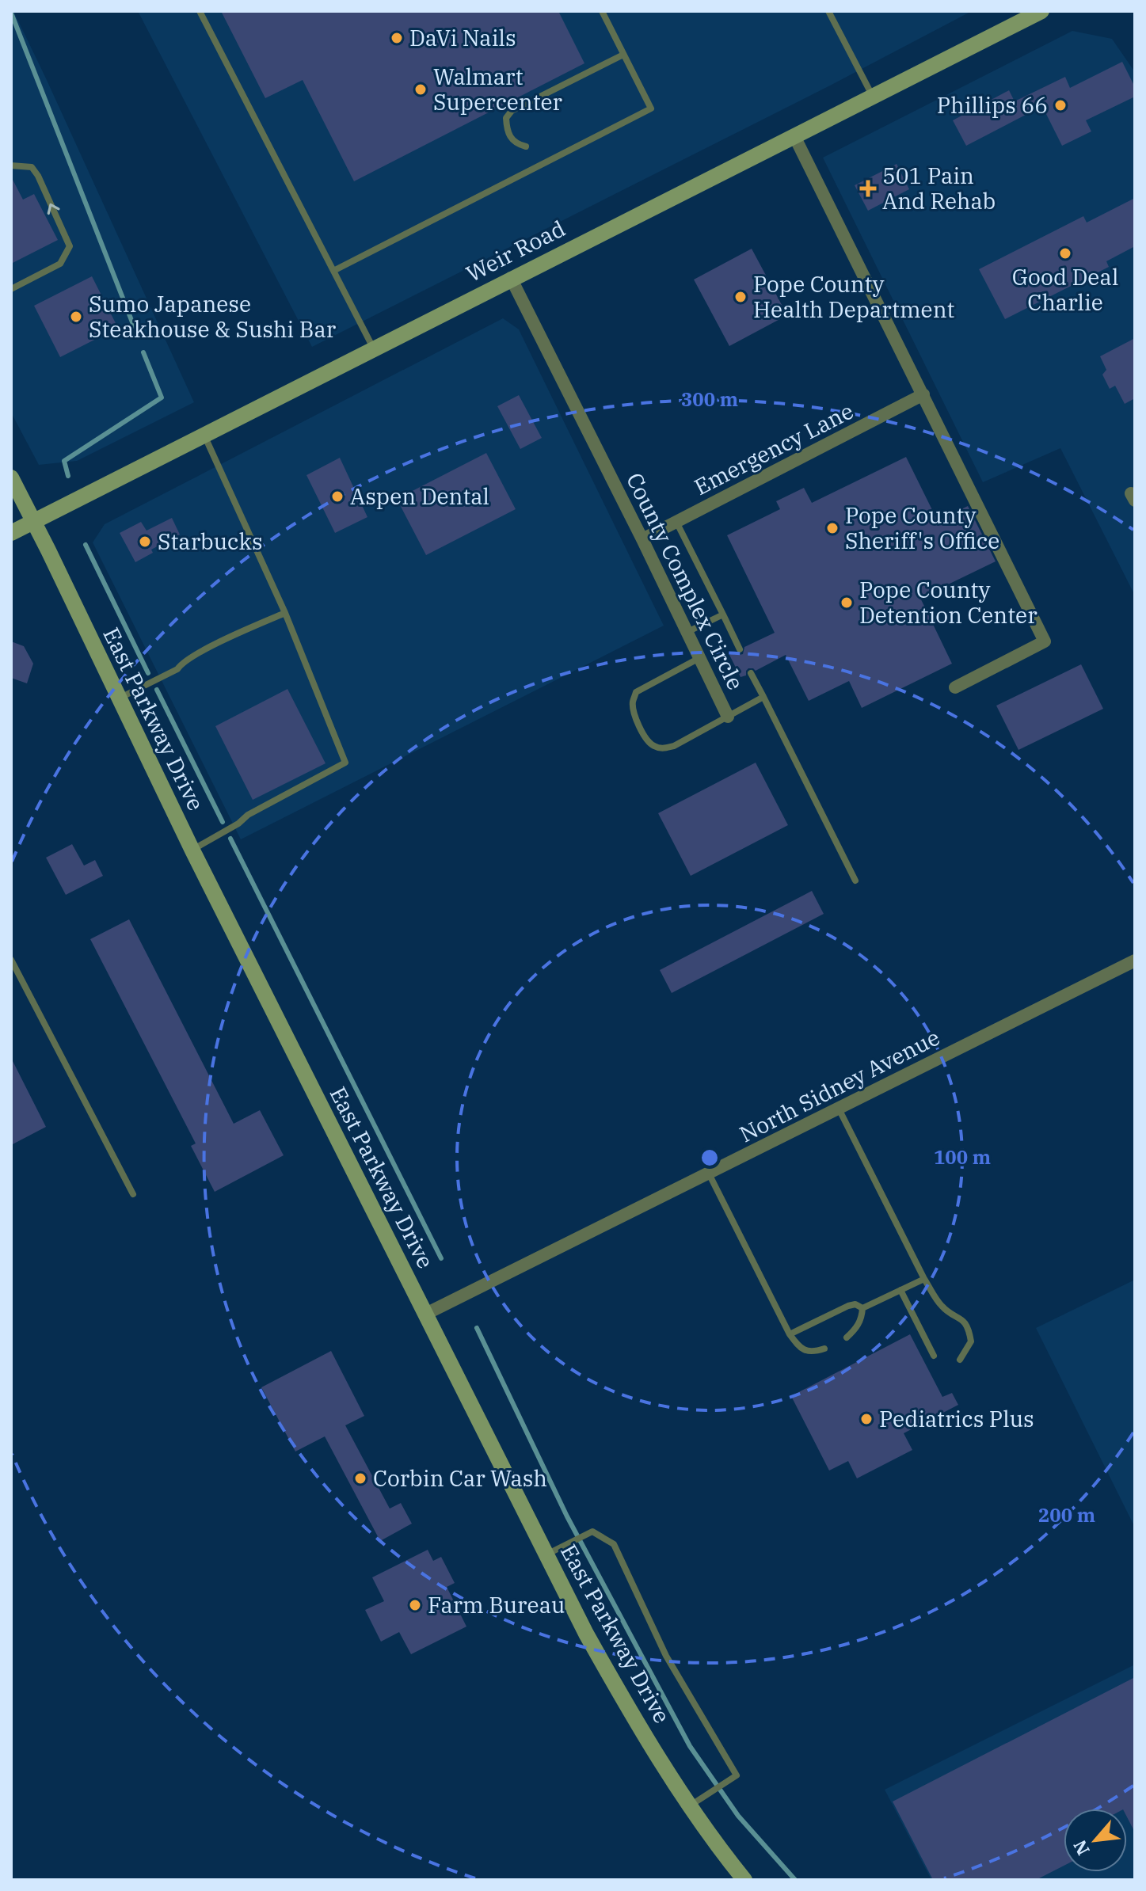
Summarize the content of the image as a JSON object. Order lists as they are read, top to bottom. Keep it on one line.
{"streets":{"main road":["Weir Road","East Parkway Drive"],"street":["Emergency Lane","County Complex Circle","North Sidney Avenue"]},"crossings":[["Weir Road","County Complex Circle"],["Weir Road","East Parkway Drive"],["Emergency Lane","County Complex Circle"],["East Parkway Drive","North Sidney Avenue"]],"places":{"other":["DaVi Nails","Walmart Supercenter","Phillips 66","Good Deal Charlie","Pope County Health Department","Sumo Japanese Steakhouse & Sushi Bar","Aspen Dental","Pope County Sheriff's Office","Starbucks","Pope County Detention Center","Pediatrics Plus","Corbin Car Wash","Farm Bureau"],"health":["501 Pain And Rehab"]},"north":"bottom left","rings":["300 m","100 m","200 m"]}
